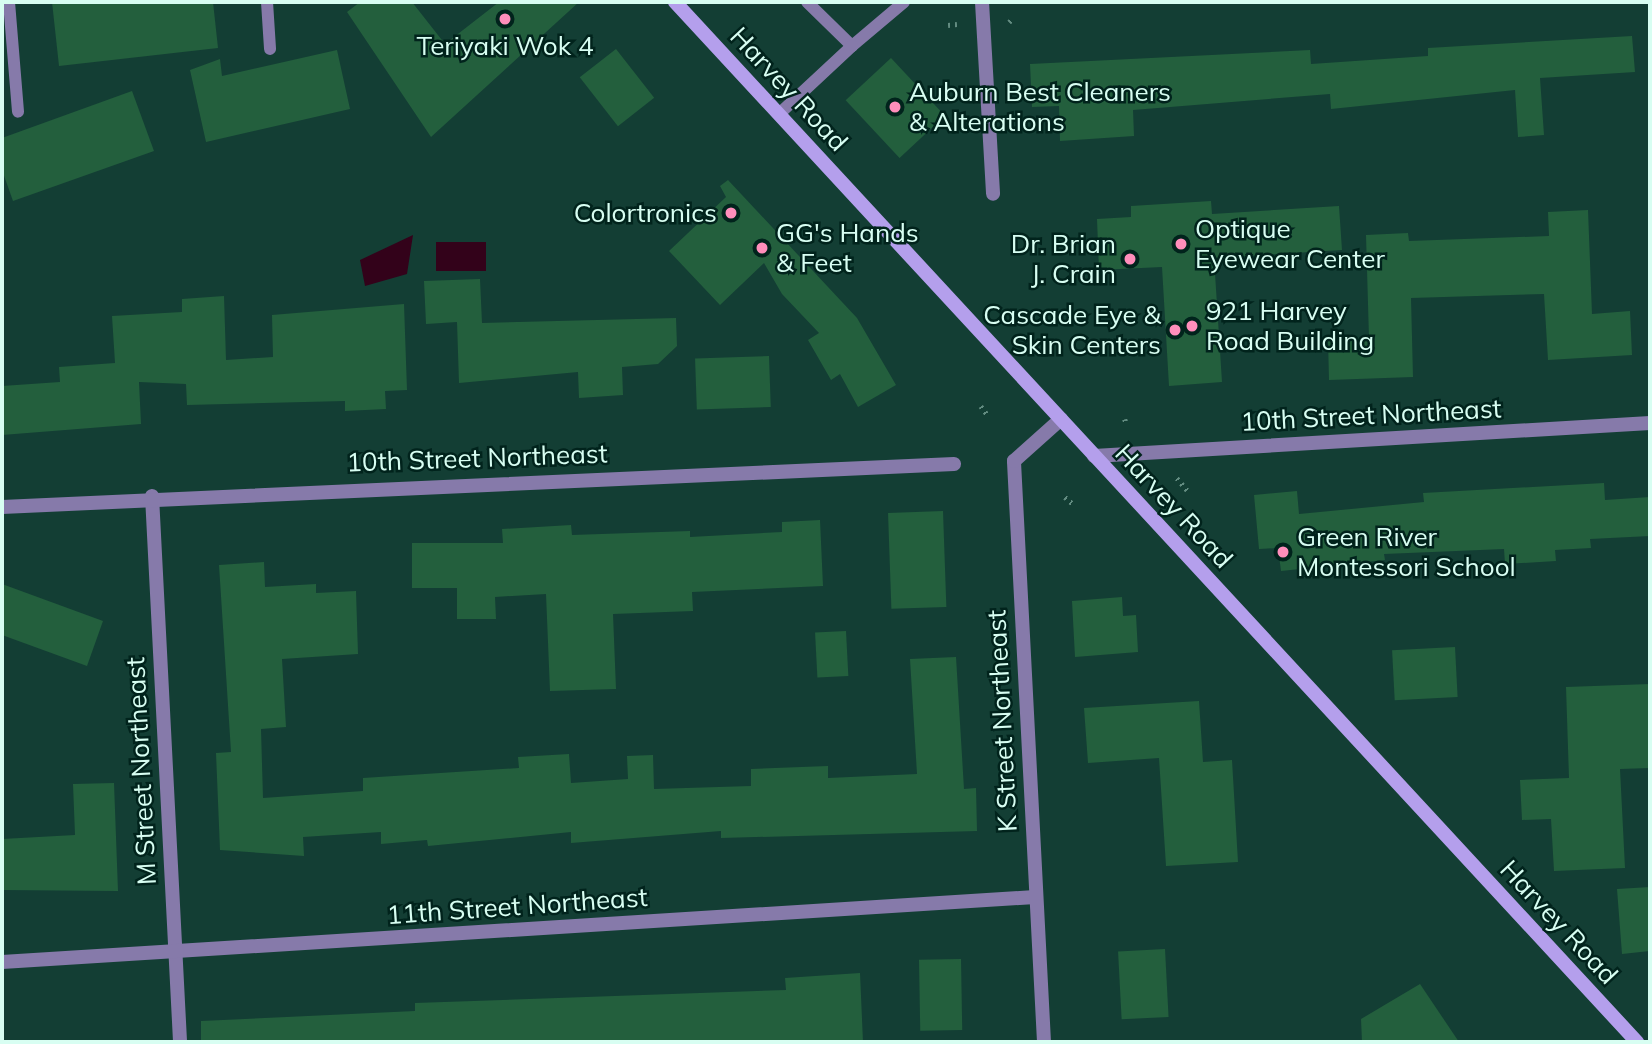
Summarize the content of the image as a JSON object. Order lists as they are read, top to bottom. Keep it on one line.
{"streets":{"main road":["Harvey Road"],"street":["10th Street Northeast","K Street Northeast","M Street Northeast","11th Street Northeast"]},"crossings":[["Harvey Road","10th Street Northeast"],["Harvey Road","K Street Northeast"],["10th Street Northeast","M Street Northeast"],["K Street Northeast","11th Street Northeast"],["M Street Northeast","11th Street Northeast"]],"places":["Teriyaki Wok 4","Auburn Best Cleaners & Alterations","Colortronics","Optique Eyewear Center","GG's Hands & Feet","Dr. Brian J. Crain","921 Harvey Road Building","Cascade Eye & Skin Centers","Green River Montessori School"]}
